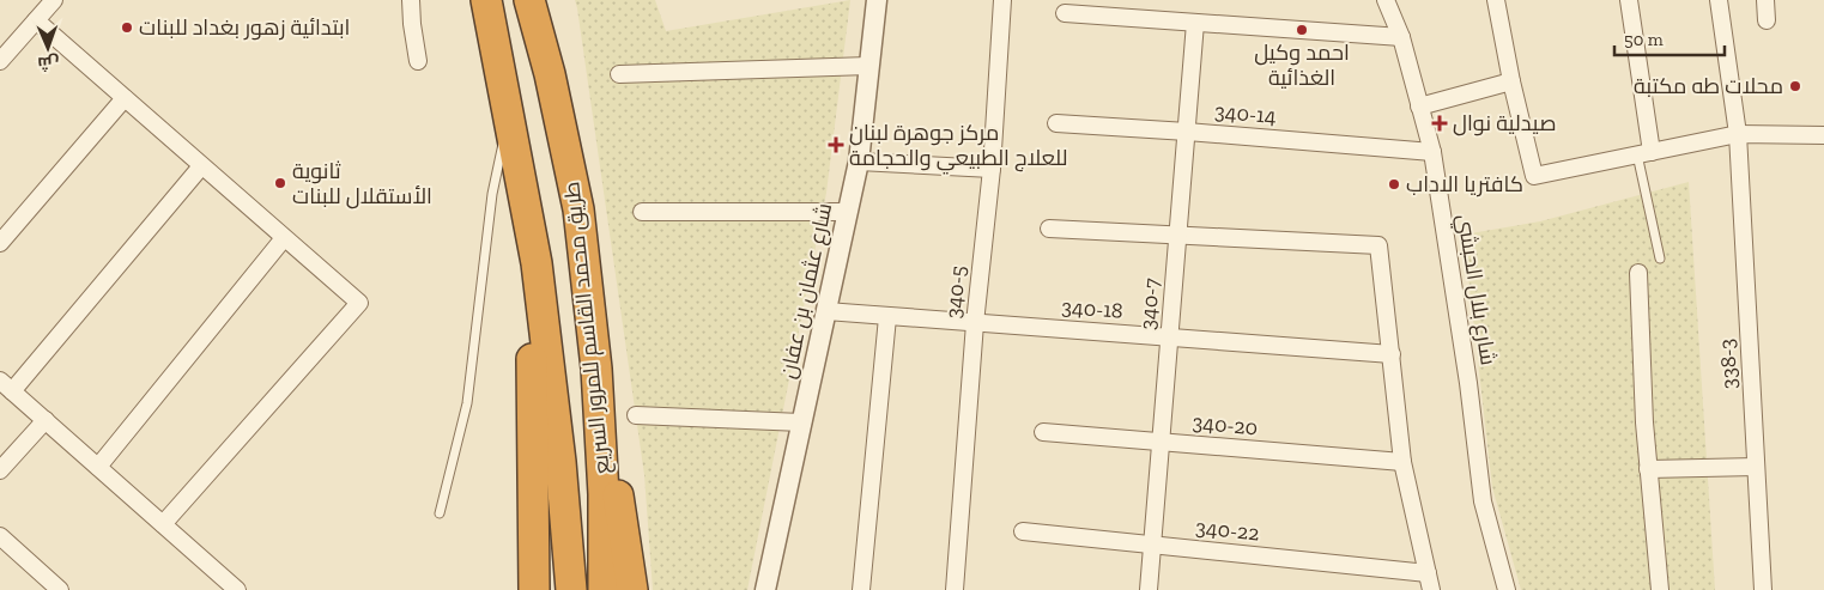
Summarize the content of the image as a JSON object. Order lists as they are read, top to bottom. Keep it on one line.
{"streets":{"highway":["طريق محمد القاسم للمرور السريع"],"street":["340-14","شارع بلال الحبشي","شارع عثمان بن عفان","340-5","340-7","340-18","338-3","340-20","340-22"]},"crossings":[["340-14","شارع بلال الحبشي"],["340-14","340-7"],["شارع عثمان بن عفان","340-18"],["340-5","340-18"],["340-7","340-18"],["340-7","340-20"],["340-7","340-22"]],"places":{"other":["ابتدائية زهور بغداد للبنات","احمد وكيل الغذائية","محلات طه مكتبة","ثانوية الأستقلال للبنات","كافتريا الاداب"],"health":["صيدلية نوال","مركز جوهرة لبنان للعلاج الطبيعي والحجامة"]},"scale_bar":"50 m","north":"bottom"}
